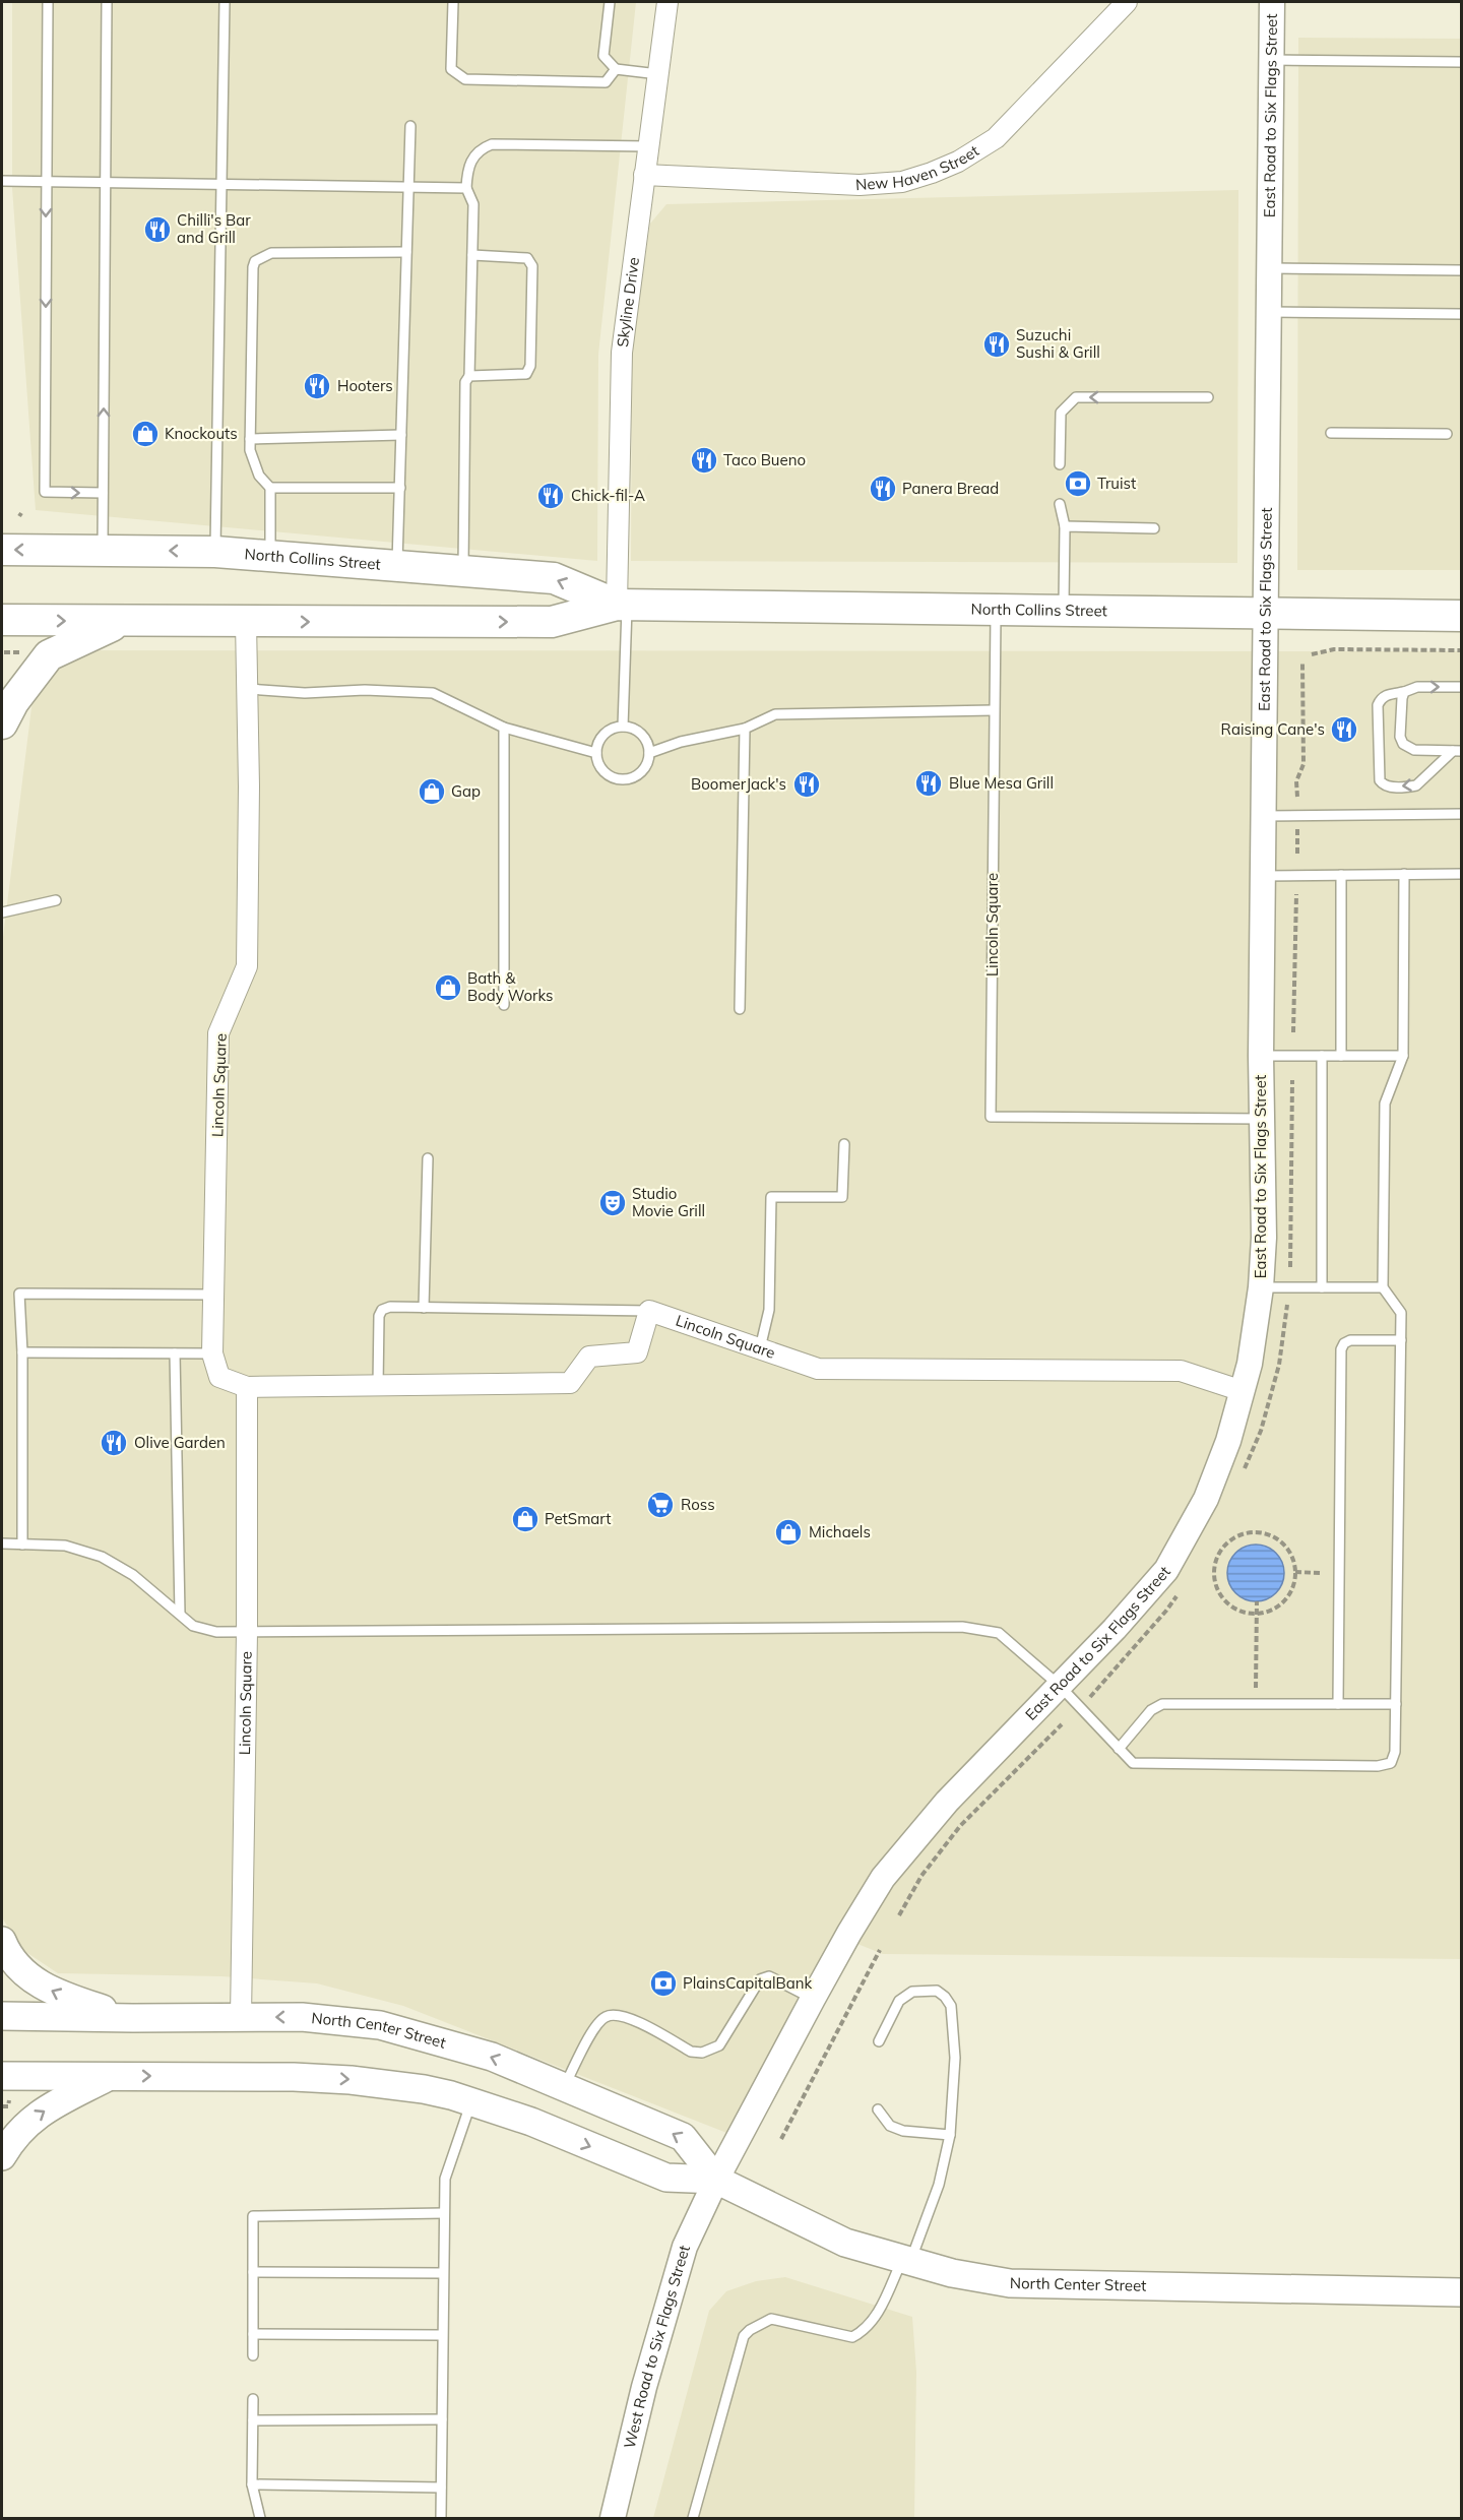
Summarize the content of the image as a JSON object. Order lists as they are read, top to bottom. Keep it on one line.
{"streets":{"main road":["North Collins Street","North Center Street"],"street":["East Road to Six Flags Street","New Haven Street","Skyline Drive","Lincoln Square","West Road to Six Flags Street"]},"crossings":[["East Road to Six Flags Street","North Collins Street"],["East Road to Six Flags Street","Lincoln Square"],["East Road to Six Flags Street","North Center Street"],["East Road to Six Flags Street","West Road to Six Flags Street"],["New Haven Street","Skyline Drive"],["Skyline Drive","North Collins Street"],["North Collins Street","Lincoln Square"],["Lincoln Square","North Center Street"],["North Center Street","West Road to Six Flags Street"]],"places":{"restaurant":["Chilli's Bar and Grill","Suzuchi Sushi & Grill","Hooters","Taco Bueno","Panera Bread","Chick-fil-A","Raising Cane's","Blue Mesa Grill","BoomerJack's","Olive Garden"],"shop":["Knockouts","Gap","Bath & Body Works","PetSmart","Michaels"],"bank":["Truist","PlainsCapitalBank"],"theatre":["Studio Movie Grill"],"supermarket":["Ross"]}}
